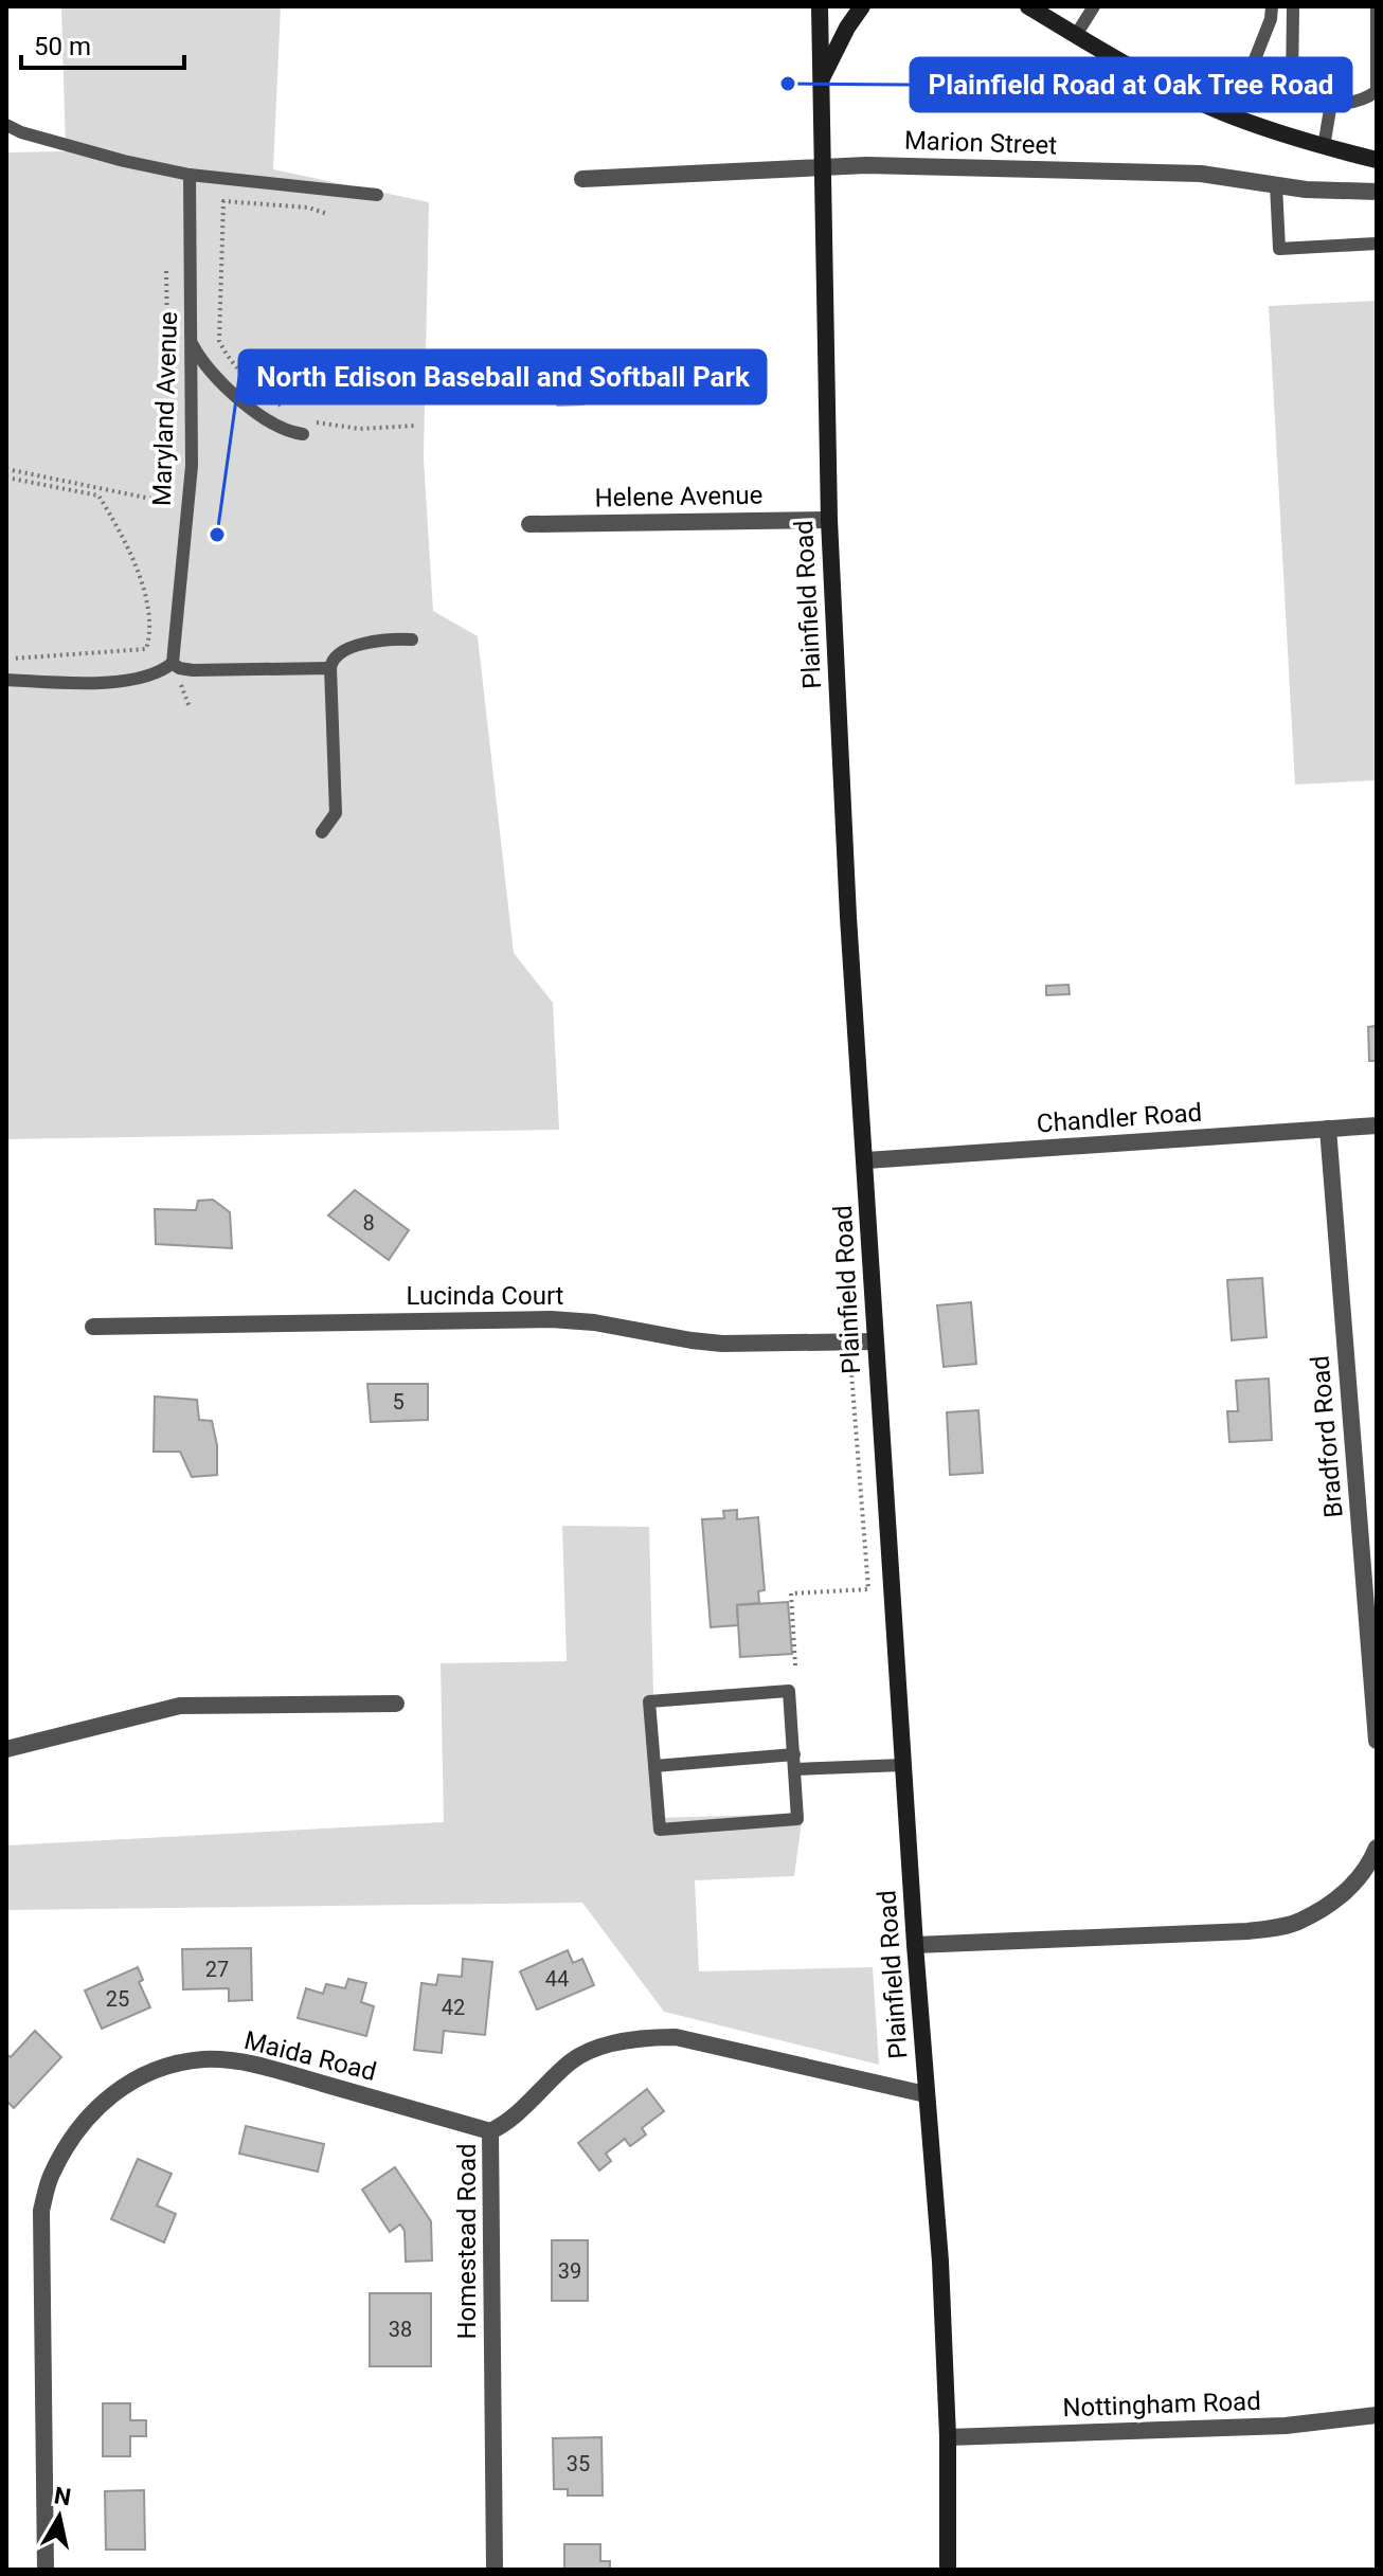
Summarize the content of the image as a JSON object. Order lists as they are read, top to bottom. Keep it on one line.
{"streets":{"street":["Marion Street","Helene Avenue","Plainfield Road","Chandler Road","Lucinda Court","Bradford Road","Maida Road","Homestead Road","Nottingham Road"],"lane":["Maryland Avenue"]},"crossings":[["Marion Street","Plainfield Road"],["Helene Avenue","Plainfield Road"],["Plainfield Road","Chandler Road"],["Plainfield Road","Lucinda Court"],["Plainfield Road","Homestead Road"],["Plainfield Road","Nottingham Road"],["Chandler Road","Bradford Road"],["Maida Road","Homestead Road"]],"places":["Plainfield Road at Oak Tree Road","North Edison Baseball and Softball Park"],"house_numbers":["8","5","27","44","25","42","39","38","35"],"scale_bar":"50 m","north":"top"}
